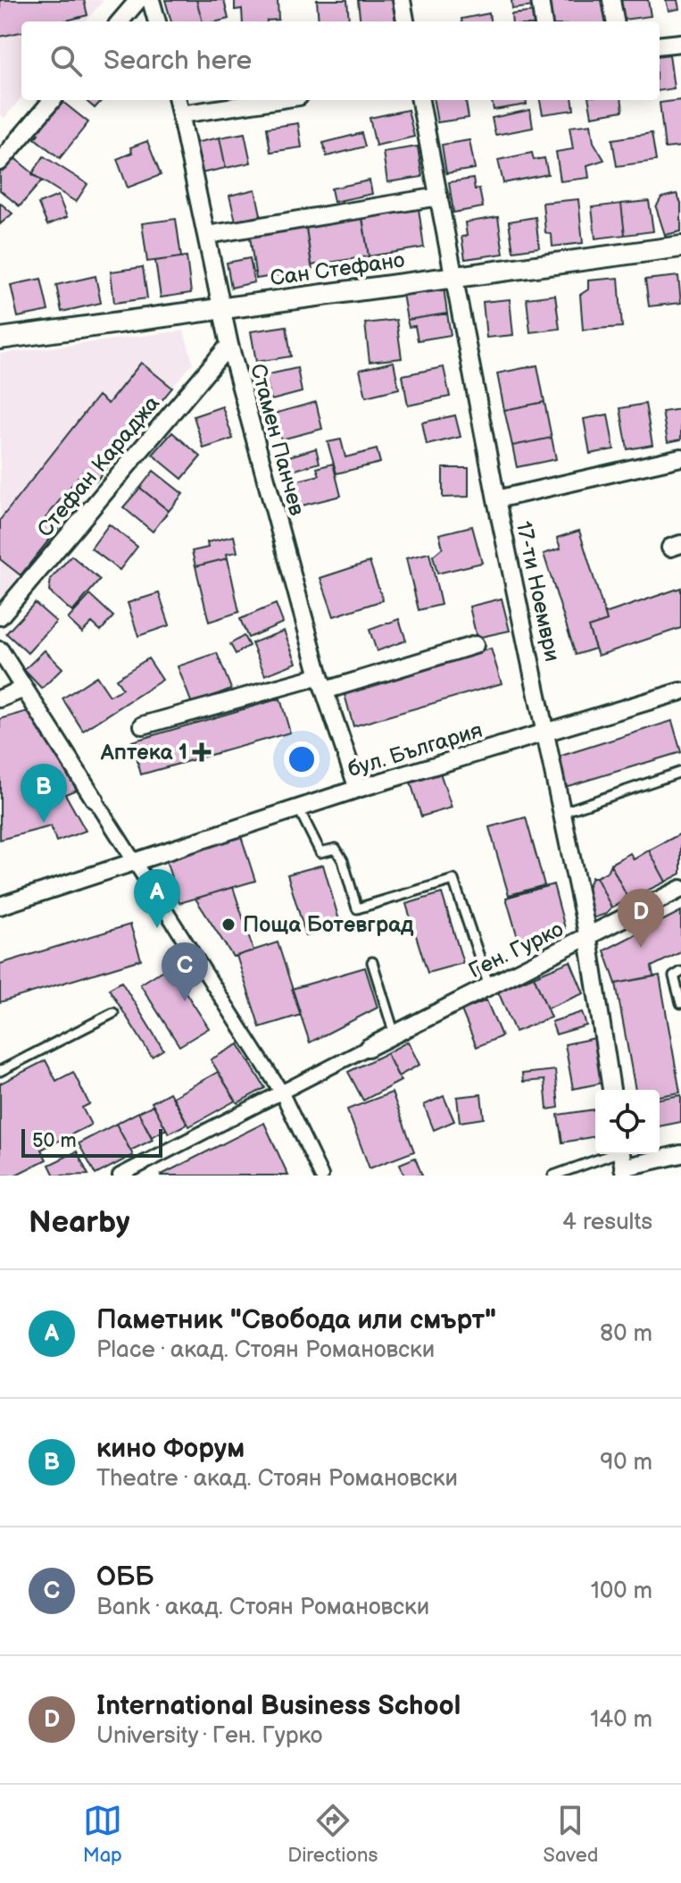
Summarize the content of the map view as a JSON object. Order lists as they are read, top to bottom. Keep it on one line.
{"streets":{"street":["Сан Стефано","Стамен Панчев","Стефан Караджа","17-ти Ноември","бул. България","Ген. Гурко"]},"crossings":[["Сан Стефано","Стамен Панчев"],["Сан Стефано","17-ти Ноември"],["Стамен Панчев","Стефан Караджа"],["Стамен Панчев","бул. България"],["17-ти Ноември","бул. България"],["17-ти Ноември","Ген. Гурко"]],"places":{"health":["Аптека 1"],"other":["Поща Ботевград"]},"scale_bar":"50 m","page":{"search":"Search here","pins":["B","A","D","C"],"scale":"50 m","heading":["Nearby","4 results"],"list":[{"mark":"A","name":"Паметник \"Свобода или смърт\"","note":"Place · акад. Стоян Романовски","value":"80 m"},{"mark":"B","name":"кино Форум","note":"Theatre · акад. Стоян Романовски","value":"90 m"},{"mark":"C","name":"ОББ","note":"Bank · акад. Стоян Романовски","value":"100 m"},{"mark":"D","name":"International Business School","note":"University · Ген. Гурко","value":"140 m"}],"nav":["Map","Directions","Saved"]}}
